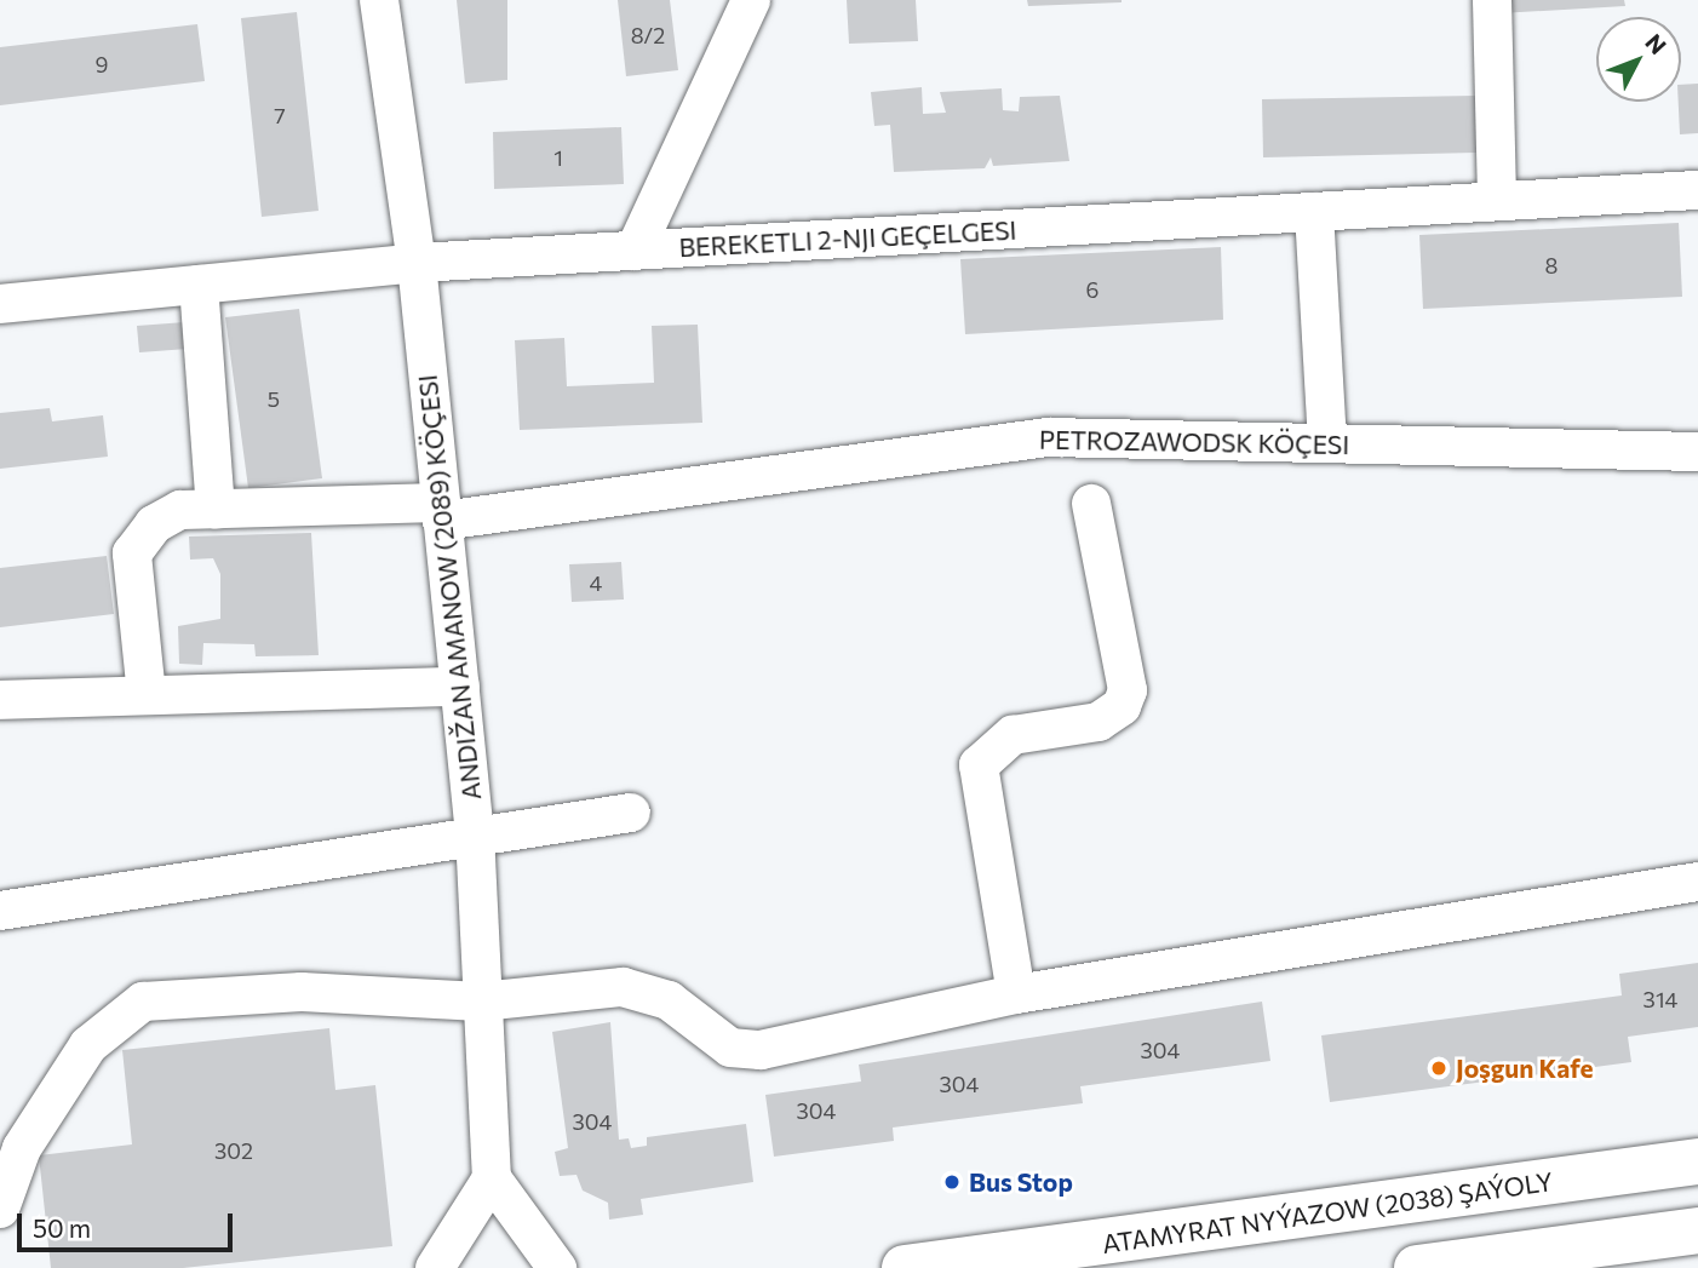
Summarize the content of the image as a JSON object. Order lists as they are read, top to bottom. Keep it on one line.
{"streets":{"main road":["ATAMYRAT NYÝAZOW (2038) ŞAÝOLY"],"street":["BEREKETLI 2-NJI GEÇELGESI","PETROZAWODSK KÖÇESI","ANDIŽAN AMANOW (2089) KÖÇESI"]},"crossings":[["BEREKETLI 2-NJI GEÇELGESI","ANDIŽAN AMANOW (2089) KÖÇESI"],["PETROZAWODSK KÖÇESI","ANDIŽAN AMANOW (2089) KÖÇESI"]],"places":["Joşgun Kafe","Bus Stop"],"house_numbers":["8/2","9","7","1","8","6","5","4","314","304","304","304","304","302"],"scale_bar":"50 m","north":"top right"}
